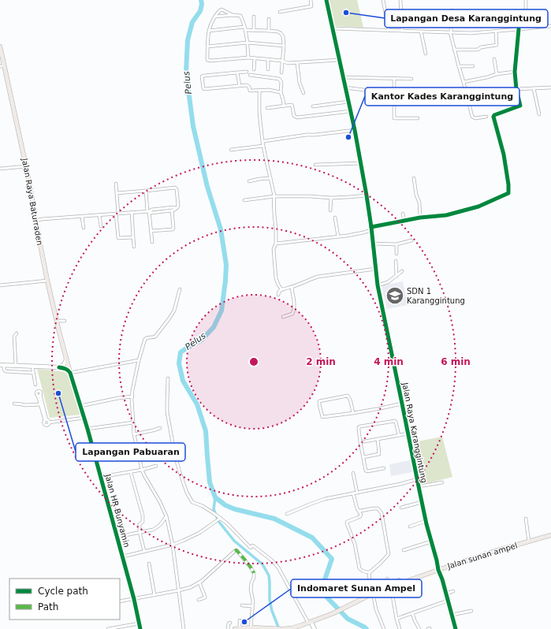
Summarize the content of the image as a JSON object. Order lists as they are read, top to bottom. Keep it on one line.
{"streets":{"main road":["Jalan Raya Baturraden","Jalan HR Bunyamin","Jalan sunan ampel"],"street":["Jalan Raya Karanggintung"]},"crossings":[["Jalan Raya Baturraden","Jalan HR Bunyamin"],["Jalan Raya Karanggintung","Jalan sunan ampel"]],"water":["Pelus"],"places":{"other":["Lapangan Desa Karanggintung","Kantor Kades Karanggintung","Lapangan Pabuaran","Indomaret Sunan Ampel"],"school or university":["SDN 1 Karanggintung"]},"legend":["Cycle path","Path"],"rings":["2 min","4 min","6 min"]}
